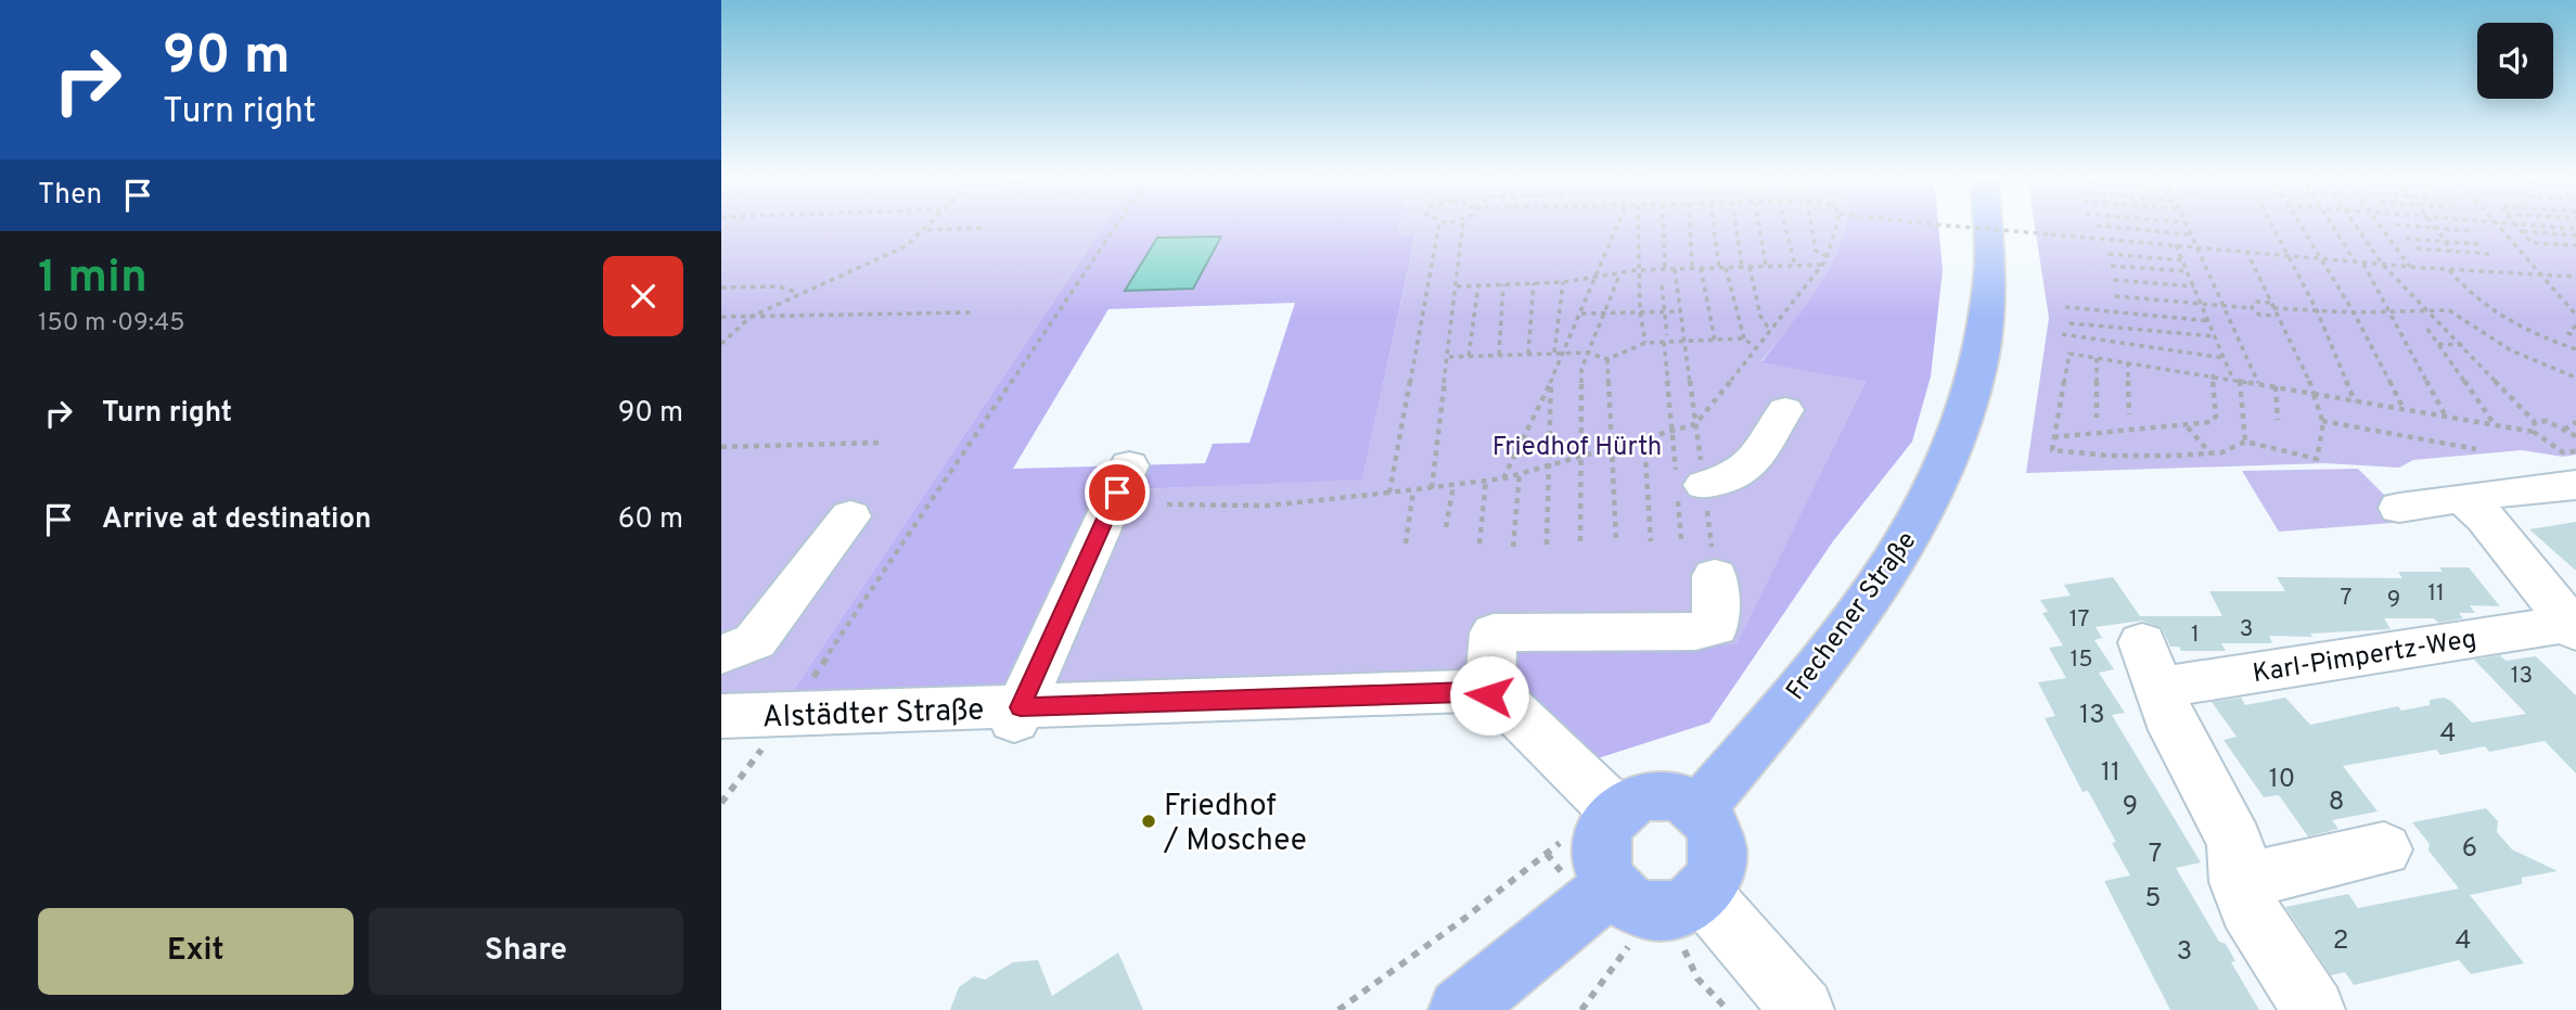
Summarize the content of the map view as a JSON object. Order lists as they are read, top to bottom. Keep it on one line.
{"streets":{"main road":["Frechener Straße"],"street":["Karl-Pimpertz-Weg","Alstädter Straße"]},"parks":["Friedhof Hürth"],"places":["Friedhof / Moschee"],"house_numbers":["11","7","9","17","3","1","15","13","13","4","11","10","8","9","6","7","5","2","4","3"],"page":{"turn":["90 m","Turn right"],"then":"Then","heading":["1 min","150 m · 09:45"],"list":[{"name":"Turn right","value":"90 m"},{"name":"Arrive at destination","value":"60 m"}],"buttons":["Exit","Share"]}}
